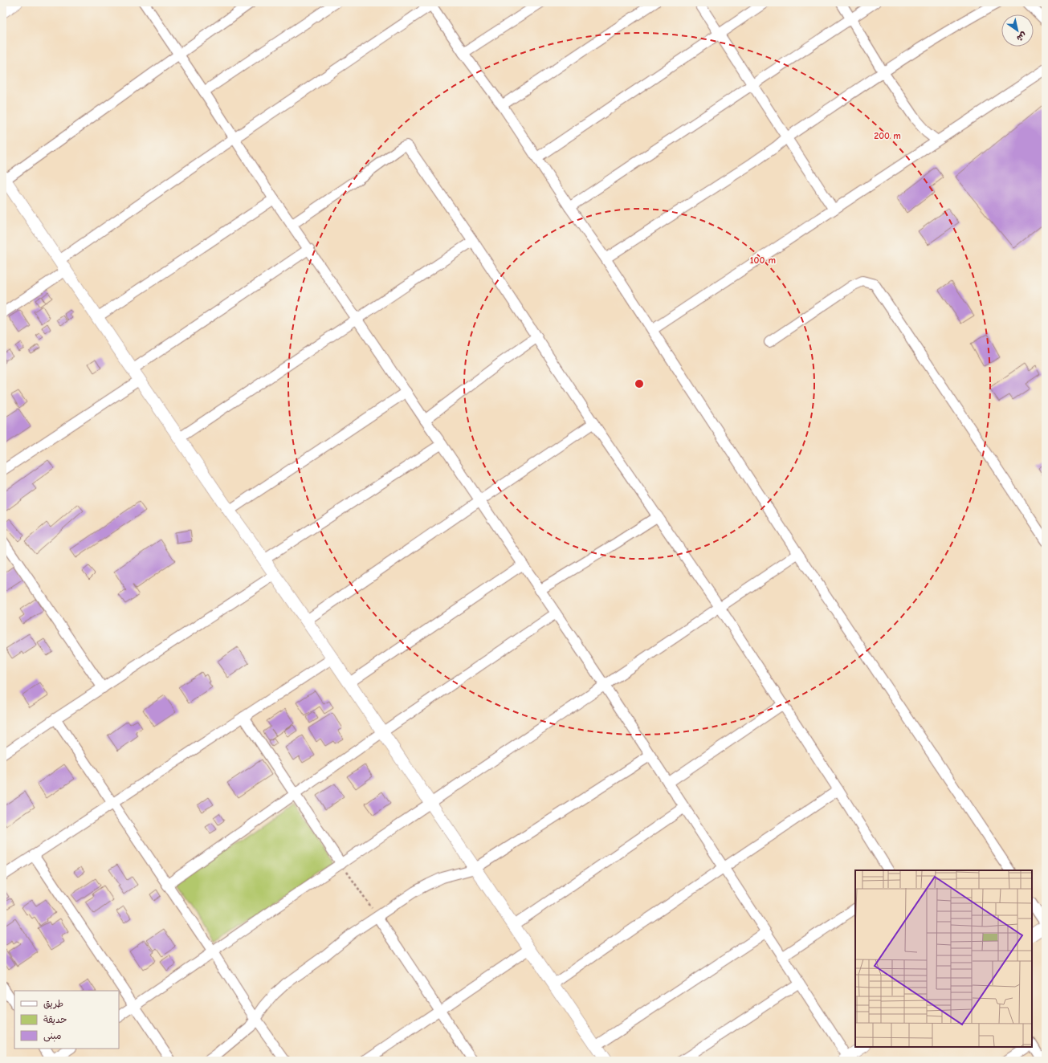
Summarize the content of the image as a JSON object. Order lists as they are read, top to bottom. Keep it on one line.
{"legend":["طريق","حديقة","مبنى"],"north":"bottom right","rings":["200 m","100 m"]}
